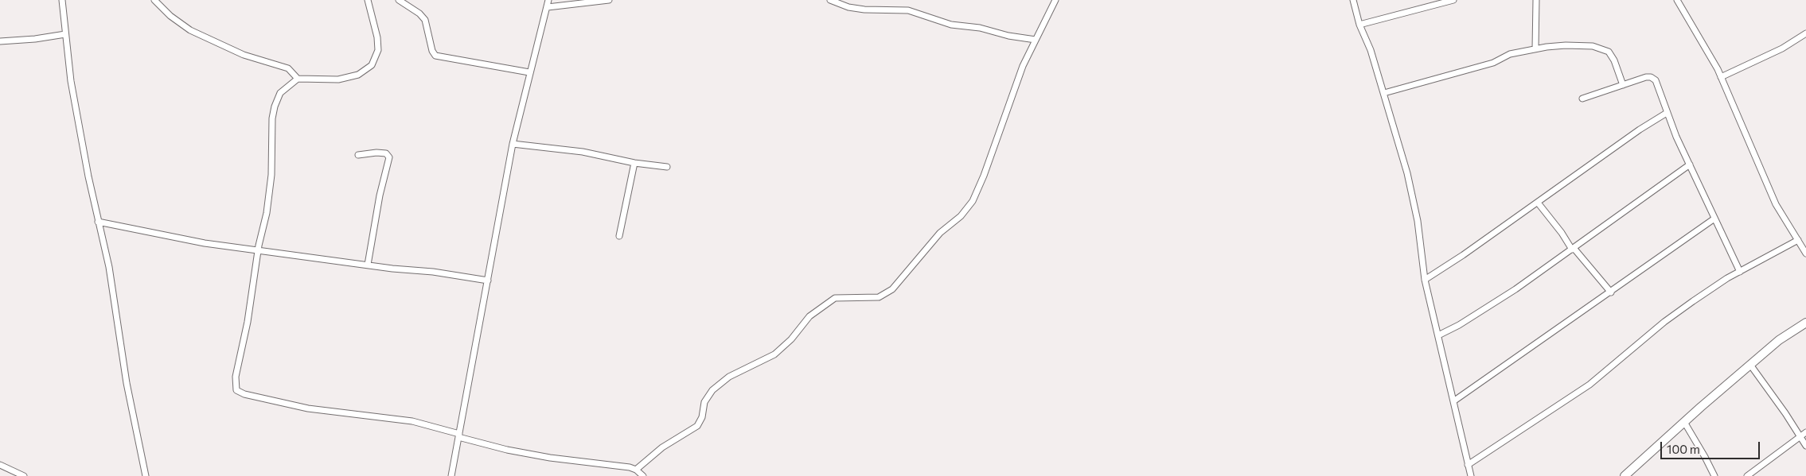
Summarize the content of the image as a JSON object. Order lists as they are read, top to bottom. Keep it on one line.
{"scale_bar":"100 m"}
